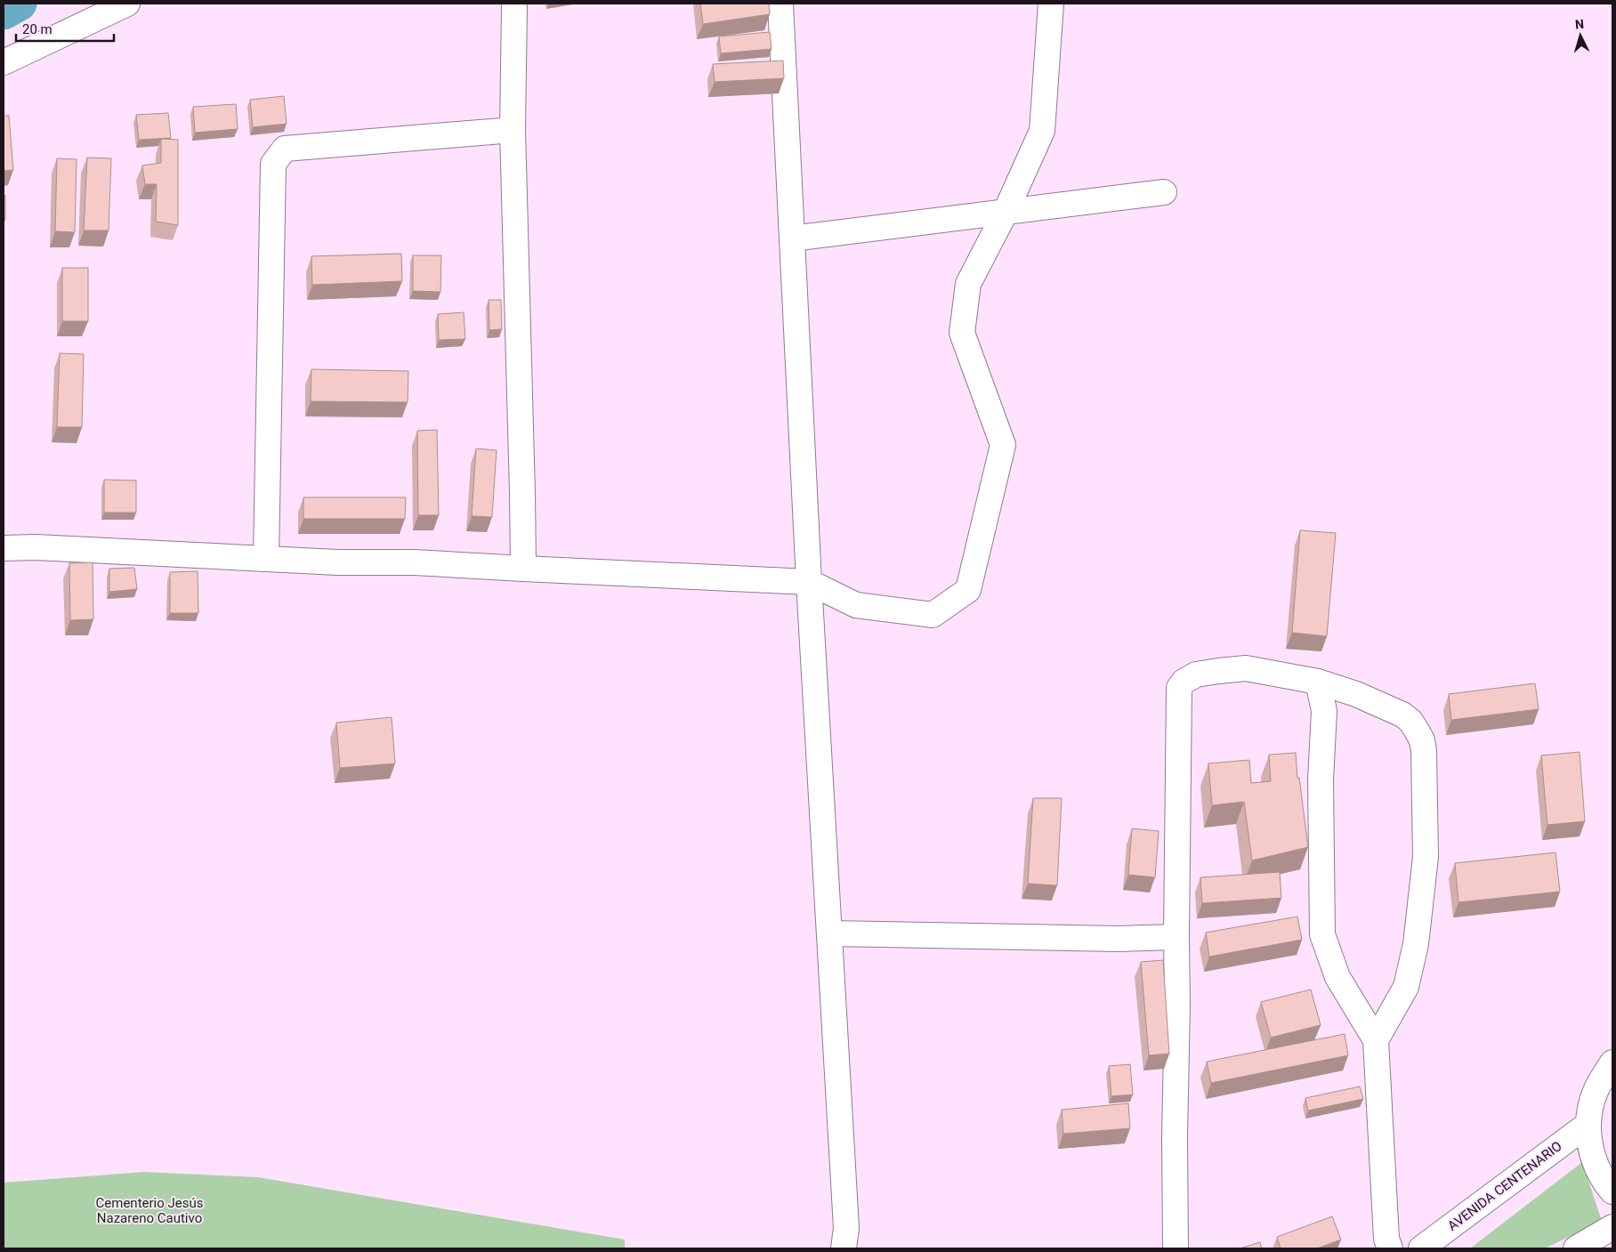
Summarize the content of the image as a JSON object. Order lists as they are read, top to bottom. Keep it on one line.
{"streets":{"street":["AVENIDA CENTENARIO"]},"parks":["Cementerio Jesús Nazareno Cautivo"],"scale_bar":"20 m","north":"top"}
